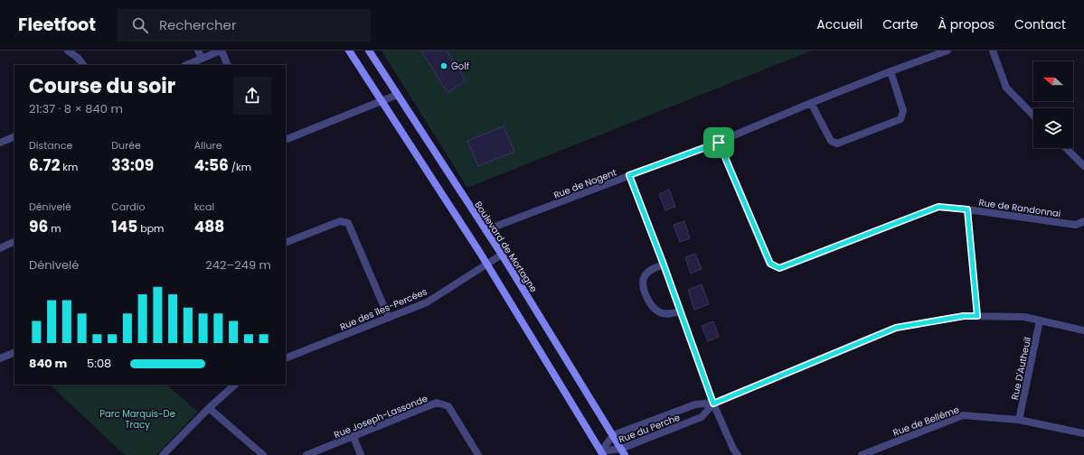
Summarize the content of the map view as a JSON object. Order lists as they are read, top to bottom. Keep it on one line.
{"streets":{"main road":["Boulevard de Mortagne"],"street":["Rue de Nogent","Rue de Randonnai","Rue des îles-Percées","Rue D'Autheuil","Rue Joseph-Lassonde","Rue de Bellême","Rue du Perche"]},"crossings":[["Rue de Nogent","Rue de Randonnai"],["Rue de Nogent","Boulevard de Mortagne"],["Boulevard de Mortagne","Rue des îles-Percées"],["Boulevard de Mortagne","Rue du Perche"],["Rue D'Autheuil","Rue de Bellême"],["Rue D'Autheuil","Rue du Perche"]],"parks":["Parc Marquis-De Tracy"],"places":["Golf"],"north":"left","page":{"header":"Fleetfoot","search":"Rechercher","nav":["Accueil","Carte","À propos","Contact"],"heading":["Course du soir","21:37 · 8 × 840 m"],"stats":[["Distance","6.72 km"],["Durée","33:09"],["Allure","4:56 /km"],["Dénivelé","96 m"],["Cardio","145 bpm"],["kcal","488"]],"chart":["Dénivelé","242–249 m"],"list":[{"name":"840 m","note":"5:08"}]}}
